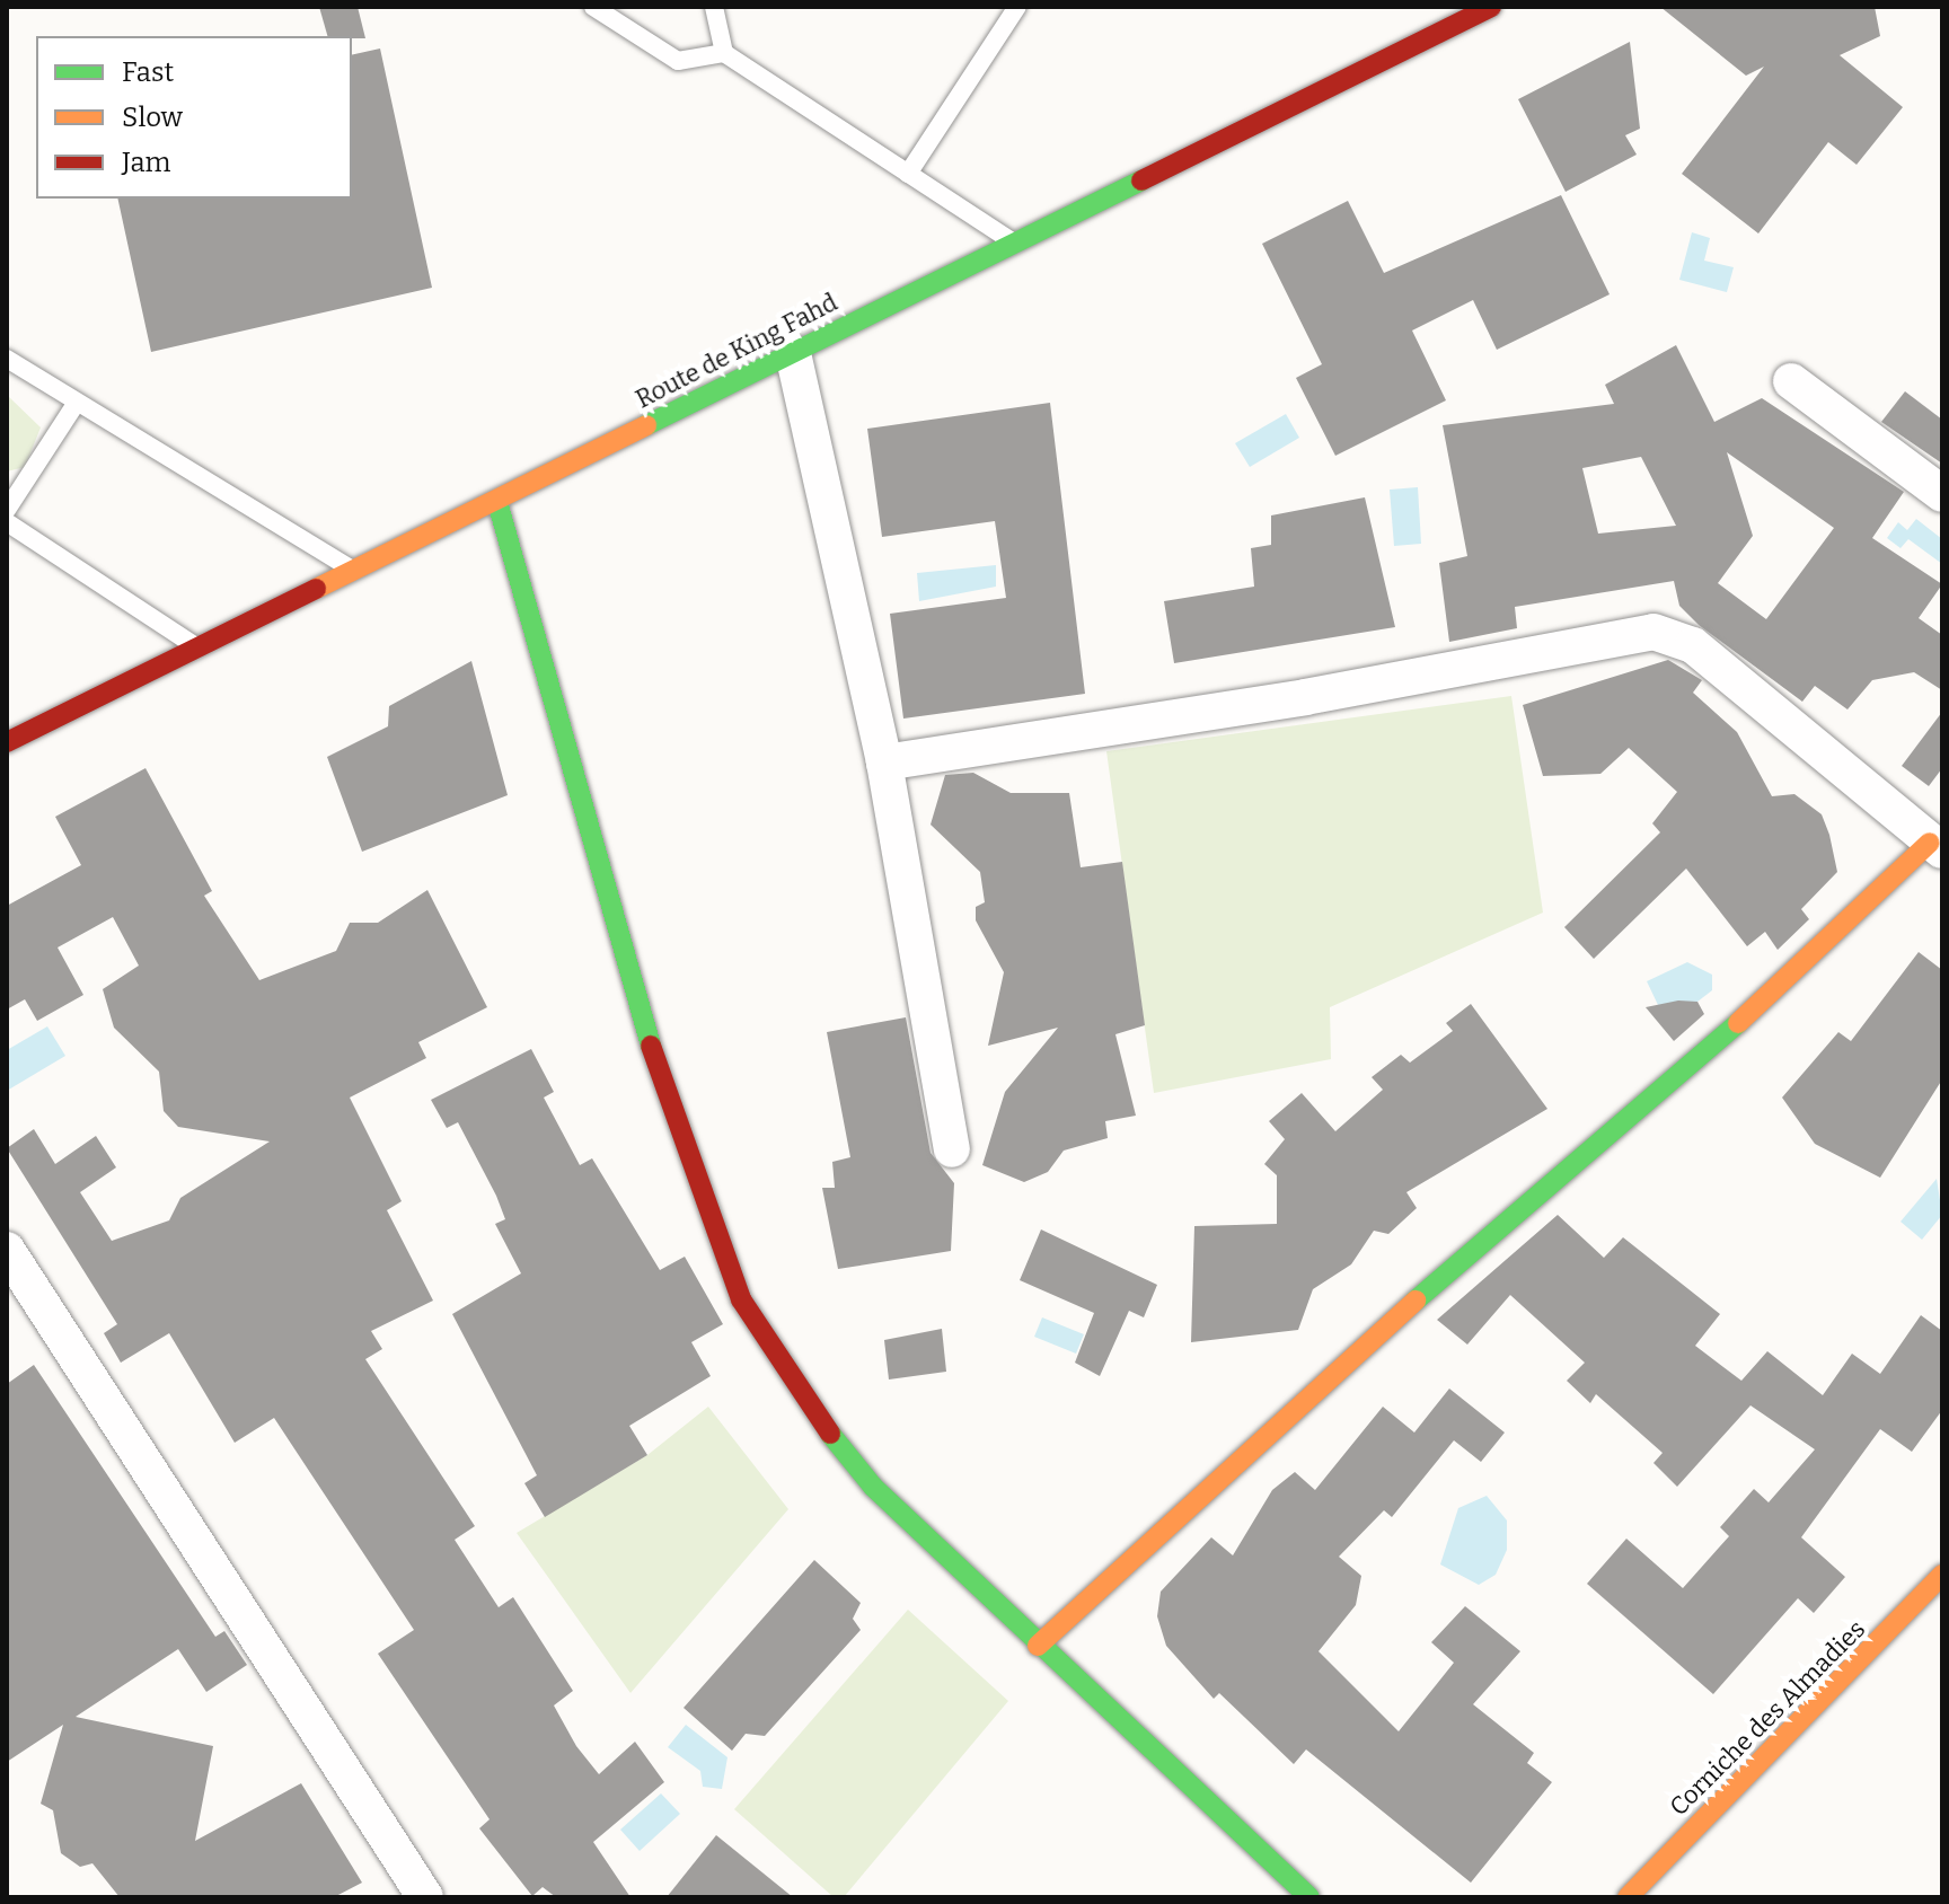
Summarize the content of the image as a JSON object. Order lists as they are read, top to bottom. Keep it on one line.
{"streets":{"street":["Route de King Fahd","Corniche des Almadies"]},"legend":["Fast","Slow","Jam"]}
